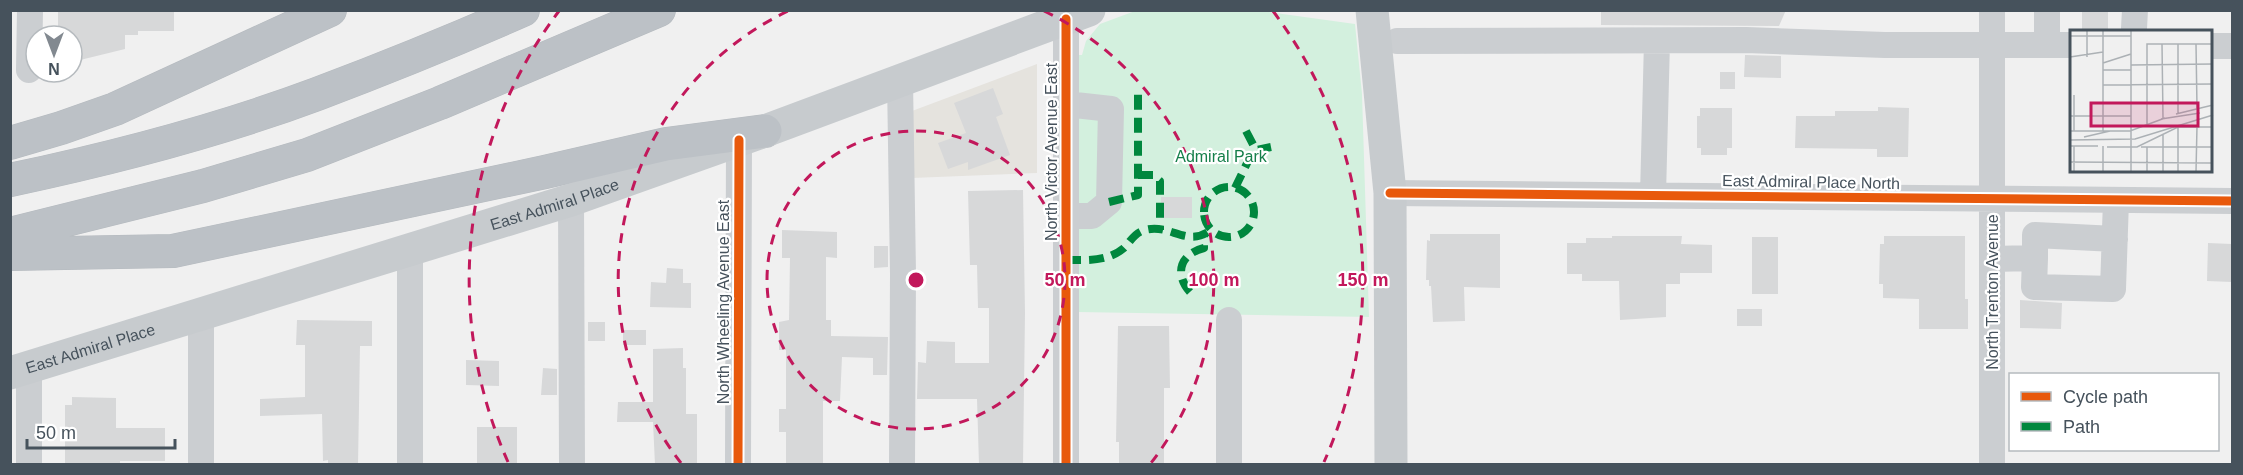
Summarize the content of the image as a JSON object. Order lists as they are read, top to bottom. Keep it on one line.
{"streets":{"main road":["East Admiral Place"],"street":["North Victor Avenue East","East Admiral Place North","North Trenton Avenue","North Wheeling Avenue East"]},"crossings":[["North Victor Avenue East","East Admiral Place"],["East Admiral Place North","North Trenton Avenue"],["East Admiral Place","North Wheeling Avenue East"]],"parks":["Admiral Park"],"legend":["Cycle path","Path"],"scale_bar":"50 m","north":"bottom","rings":["50 m","100 m","150 m"]}
